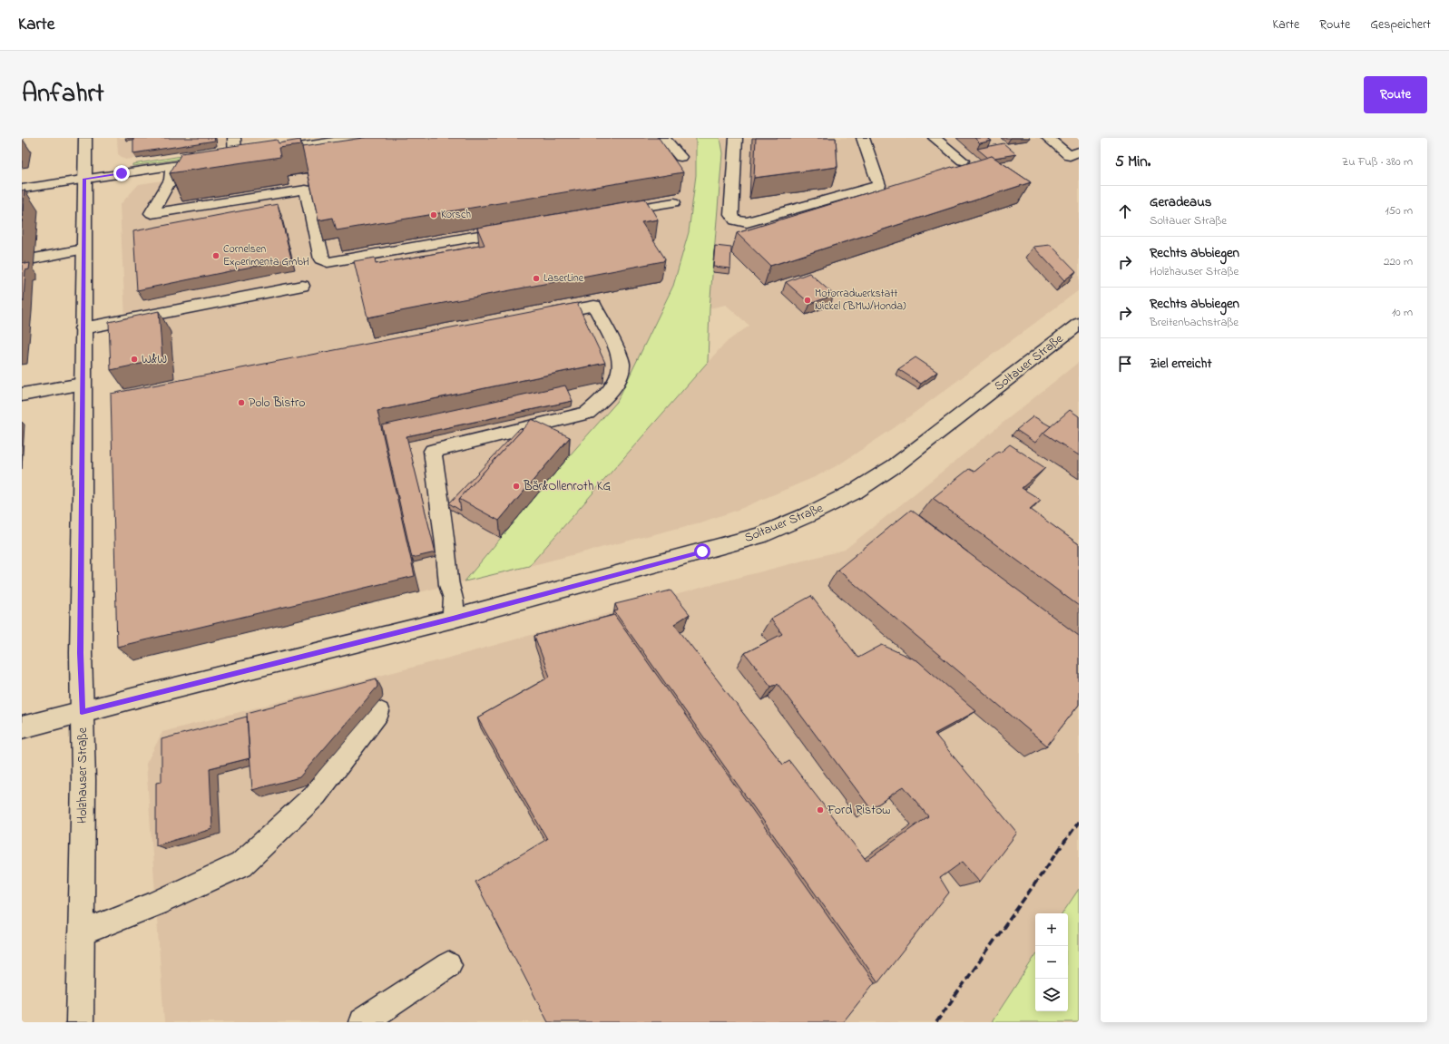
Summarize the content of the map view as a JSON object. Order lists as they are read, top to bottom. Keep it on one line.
{"streets":{"street":["Soltauer Straße","Holzhauser Straße"]},"crossings":[["Soltauer Straße","Holzhauser Straße"]],"places":["Korsch","Cornelsen Experimenta GmbH","LaserLine","Motorradwerkstatt Nickel (BMW/Honda)","W&W","Polo Bistro","Bär&Ollenroth KG","Ford Ristow"],"page":{"header":"Karte","nav":["Karte","Route","Gespeichert"],"title":"Anfahrt","buttons":"Route","heading":["5 Min.","Zu Fuß · 380 m"],"list":[["Geradeaus","Soltauer Straße","150 m"],["Rechts abbiegen","Holzhauser Straße","220 m"],["Rechts abbiegen","Breitenbachstraße","10 m"],"Ziel erreicht"],"map_buttons":["+","−"]}}
